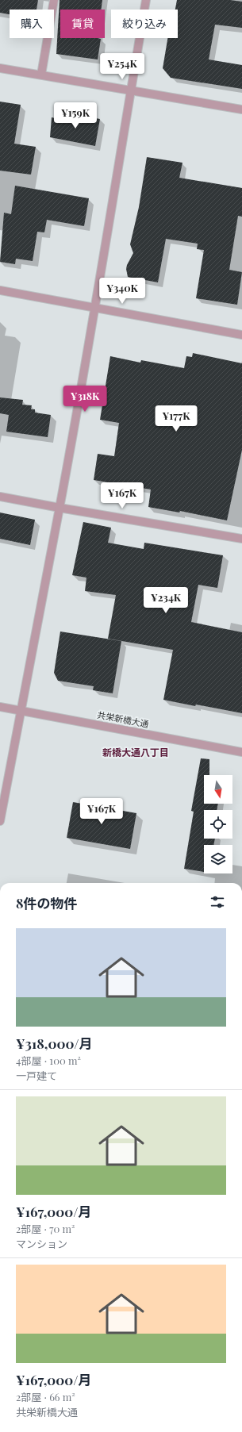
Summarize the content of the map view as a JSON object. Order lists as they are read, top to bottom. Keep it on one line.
{"streets":{"street":["共栄新橋大通"]},"districts":["新橋大通八丁目"],"north":"bottom","page":{"chip":["購入","賃貸","絞り込み"],"price":["¥254K","¥159K","¥340K","¥318K","¥177K","¥167K","¥234K","¥167K"],"heading":"8件の物件","list":[{"name":"¥318,000/月","note":"4部屋 · 100 m² · 一戸建て"},{"name":"¥167,000/月","note":"2部屋 · 70 m² · マンション"},{"name":"¥167,000/月","note":"2部屋 · 66 m² · 共栄新橋大通"}]}}
